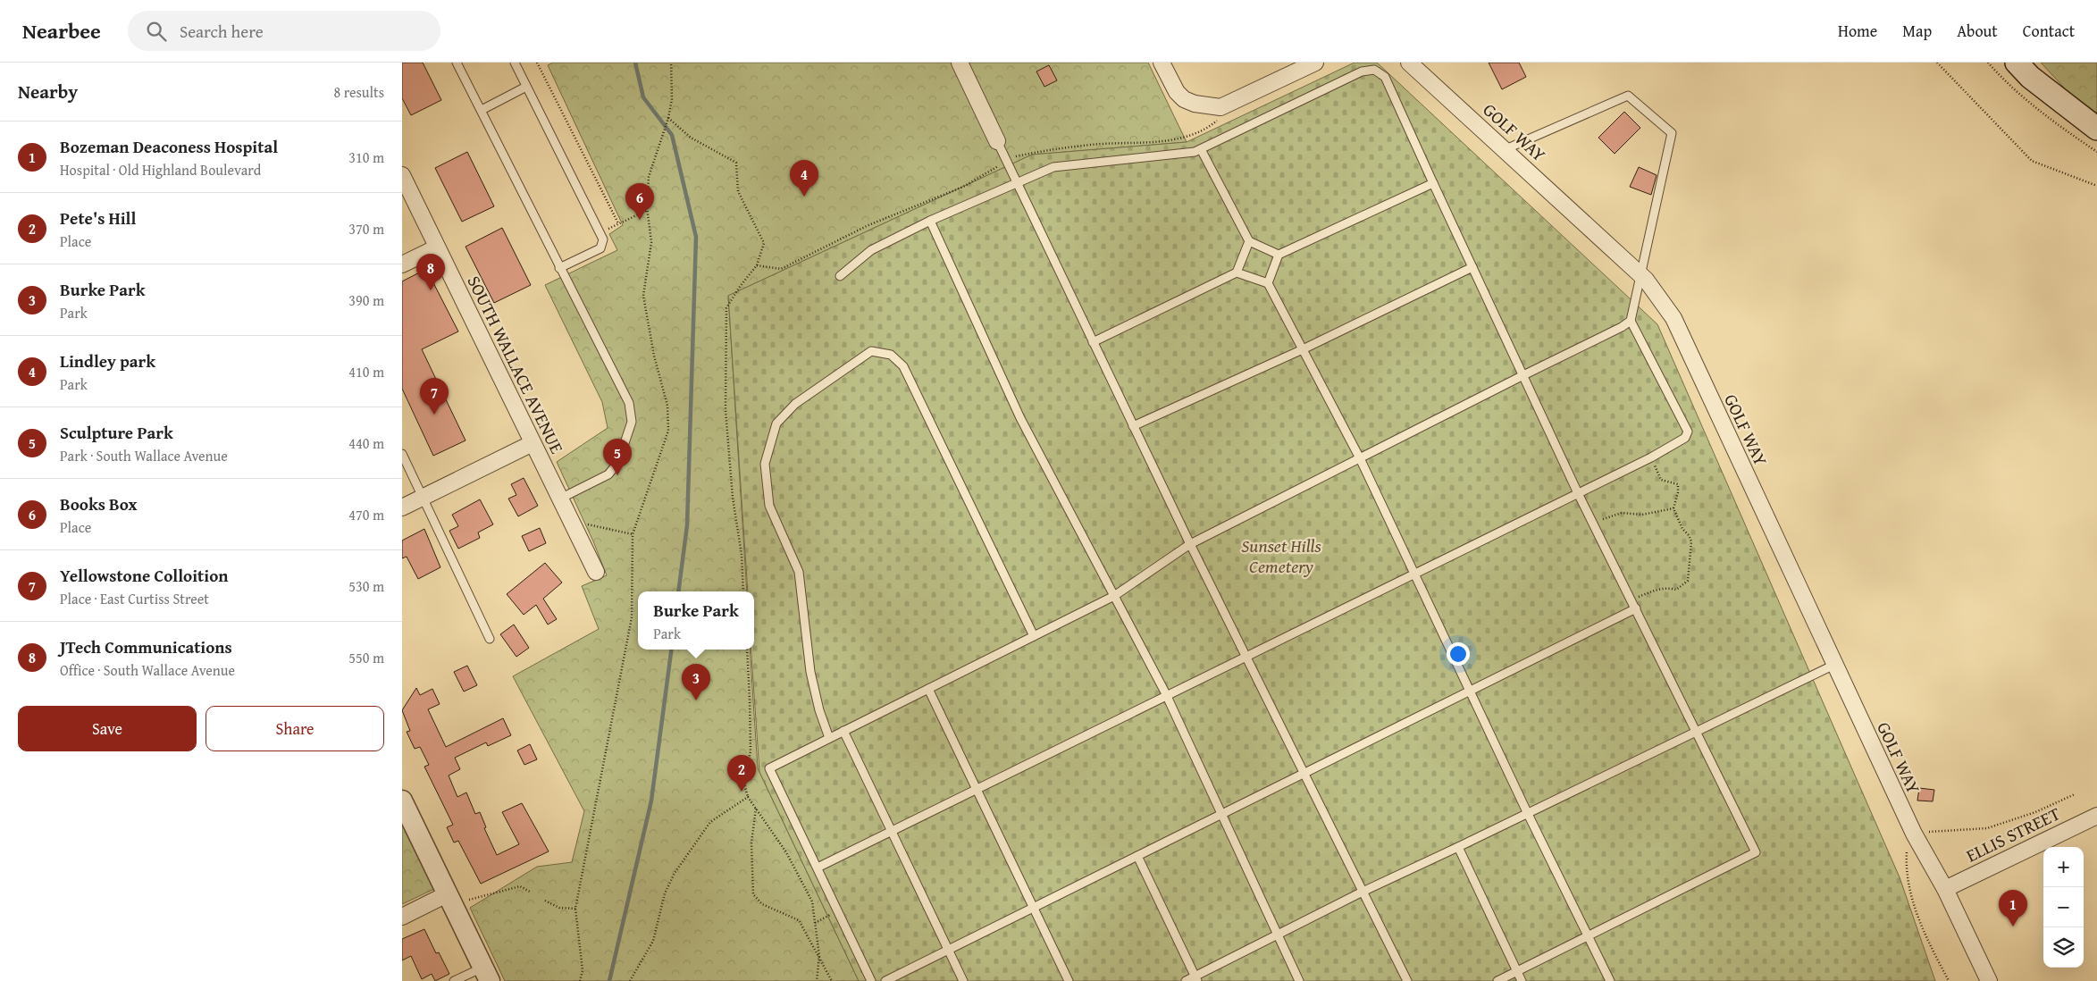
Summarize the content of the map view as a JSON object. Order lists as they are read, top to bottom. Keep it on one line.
{"streets":{"street":["GOLF WAY","SOUTH WALLACE AVENUE","ELLIS STREET"]},"crossings":[["GOLF WAY","ELLIS STREET"]],"parks":["Sunset Hills Cemetery"],"page":{"header":"Nearbee","search":"Search here","nav":["Home","Map","About","Contact"],"heading":["Nearby","8 results"],"list":[{"mark":"1","name":"Bozeman Deaconess Hospital","note":"Hospital · Old Highland Boulevard","value":"310 m"},{"mark":"2","name":"Pete's Hill","note":"Place","value":"370 m"},{"mark":"3","name":"Burke Park","note":"Park","value":"390 m"},{"mark":"4","name":"Lindley park","note":"Park","value":"410 m"},{"mark":"5","name":"Sculpture Park","note":"Park · South Wallace Avenue","value":"440 m"},{"mark":"6","name":"Books Box","note":"Place","value":"470 m"},{"mark":"7","name":"Yellowstone Colloition","note":"Place · East Curtiss Street","value":"530 m"},{"mark":"8","name":"JTech Communications","note":"Office · South Wallace Avenue","value":"550 m"}],"pins":["4","6","8","7","5","3","2","1"],"popup":["Burke Park","Park"],"buttons":["Save","Share"],"map_buttons":["+","−"]}}
